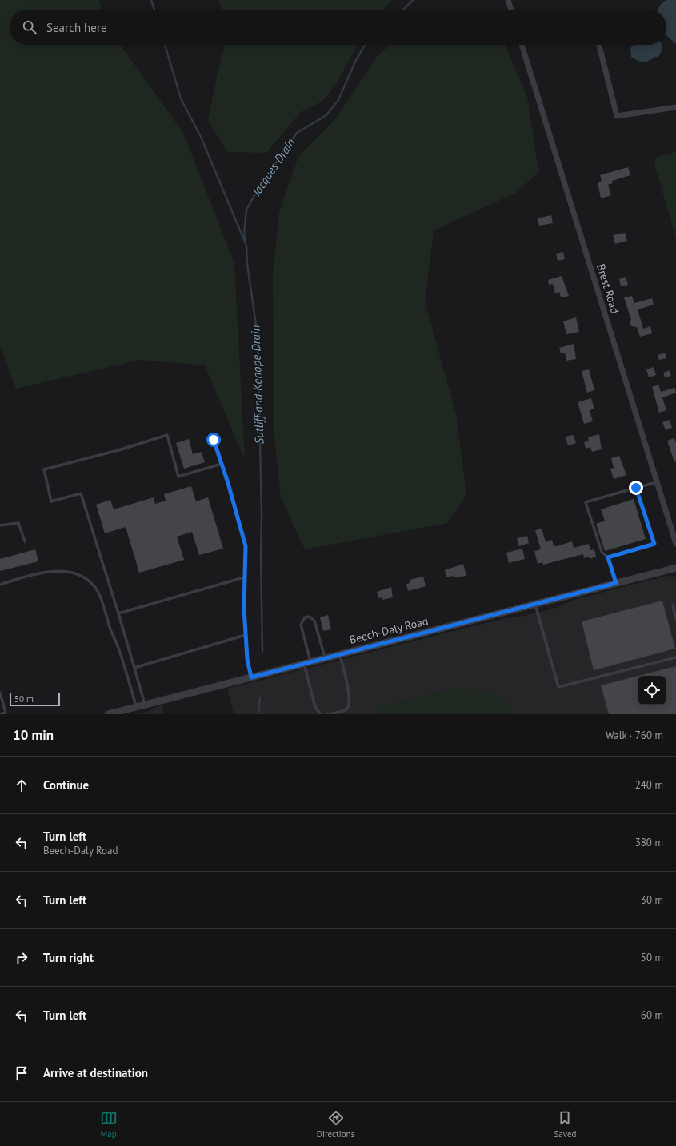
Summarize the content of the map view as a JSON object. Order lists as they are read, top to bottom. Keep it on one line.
{"streets":{"street":["Brest Road","Beech-Daly Road"]},"water":["Jacques Drain","Sutliff and Kenope Drain"],"scale_bar":"50 m","page":{"search":"Search here","scale":"50 m","heading":["10 min","Walk · 760 m"],"list":[["Continue","240 m"],["Turn left","Beech-Daly Road","380 m"],["Turn left","30 m"],["Turn right","50 m"],["Turn left","60 m"],"Arrive at destination"],"nav":["Map","Directions","Saved"]}}
